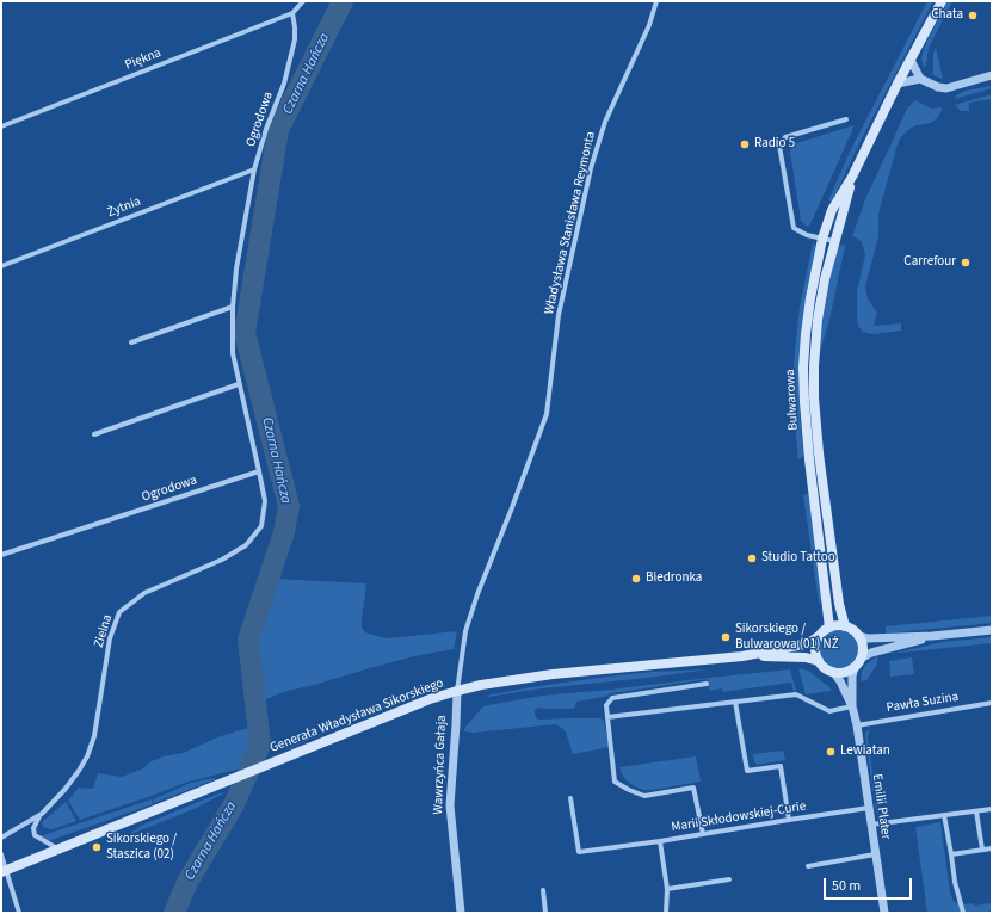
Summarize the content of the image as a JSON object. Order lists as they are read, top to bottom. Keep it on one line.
{"streets":{"main road":["Bulwarowa","Generała Władysława Sikorskiego"],"street":["Piękna","Ogrodowa","Żytnia","Władysława Stanisława Reymonta","Zielna","Pawła Suzina","Wawrzyńca Gałaja","Emilii Plater","Marii Skłodowskiej-Curie"]},"crossings":[["Piękna","Ogrodowa"],["Ogrodowa","Żytnia"],["Ogrodowa","Zielna"],["Władysława Stanisława Reymonta","Wawrzyńca Gałaja"],["Bulwarowa","Generała Władysława Sikorskiego"],["Bulwarowa","Emilii Plater"],["Pawła Suzina","Emilii Plater"],["Generała Władysława Sikorskiego","Wawrzyńca Gałaja"],["Generała Władysława Sikorskiego","Emilii Plater"],["Emilii Plater","Marii Skłodowskiej-Curie"]],"water":["Czarna Hańcza"],"places":["Chata","Radio 5","Carrefour","Studio Tattoo","Biedronka","Sikorskiego / Bulwarowa (01) NŻ","Lewiatan","Sikorskiego / Staszica (02)"],"scale_bar":"50 m"}
